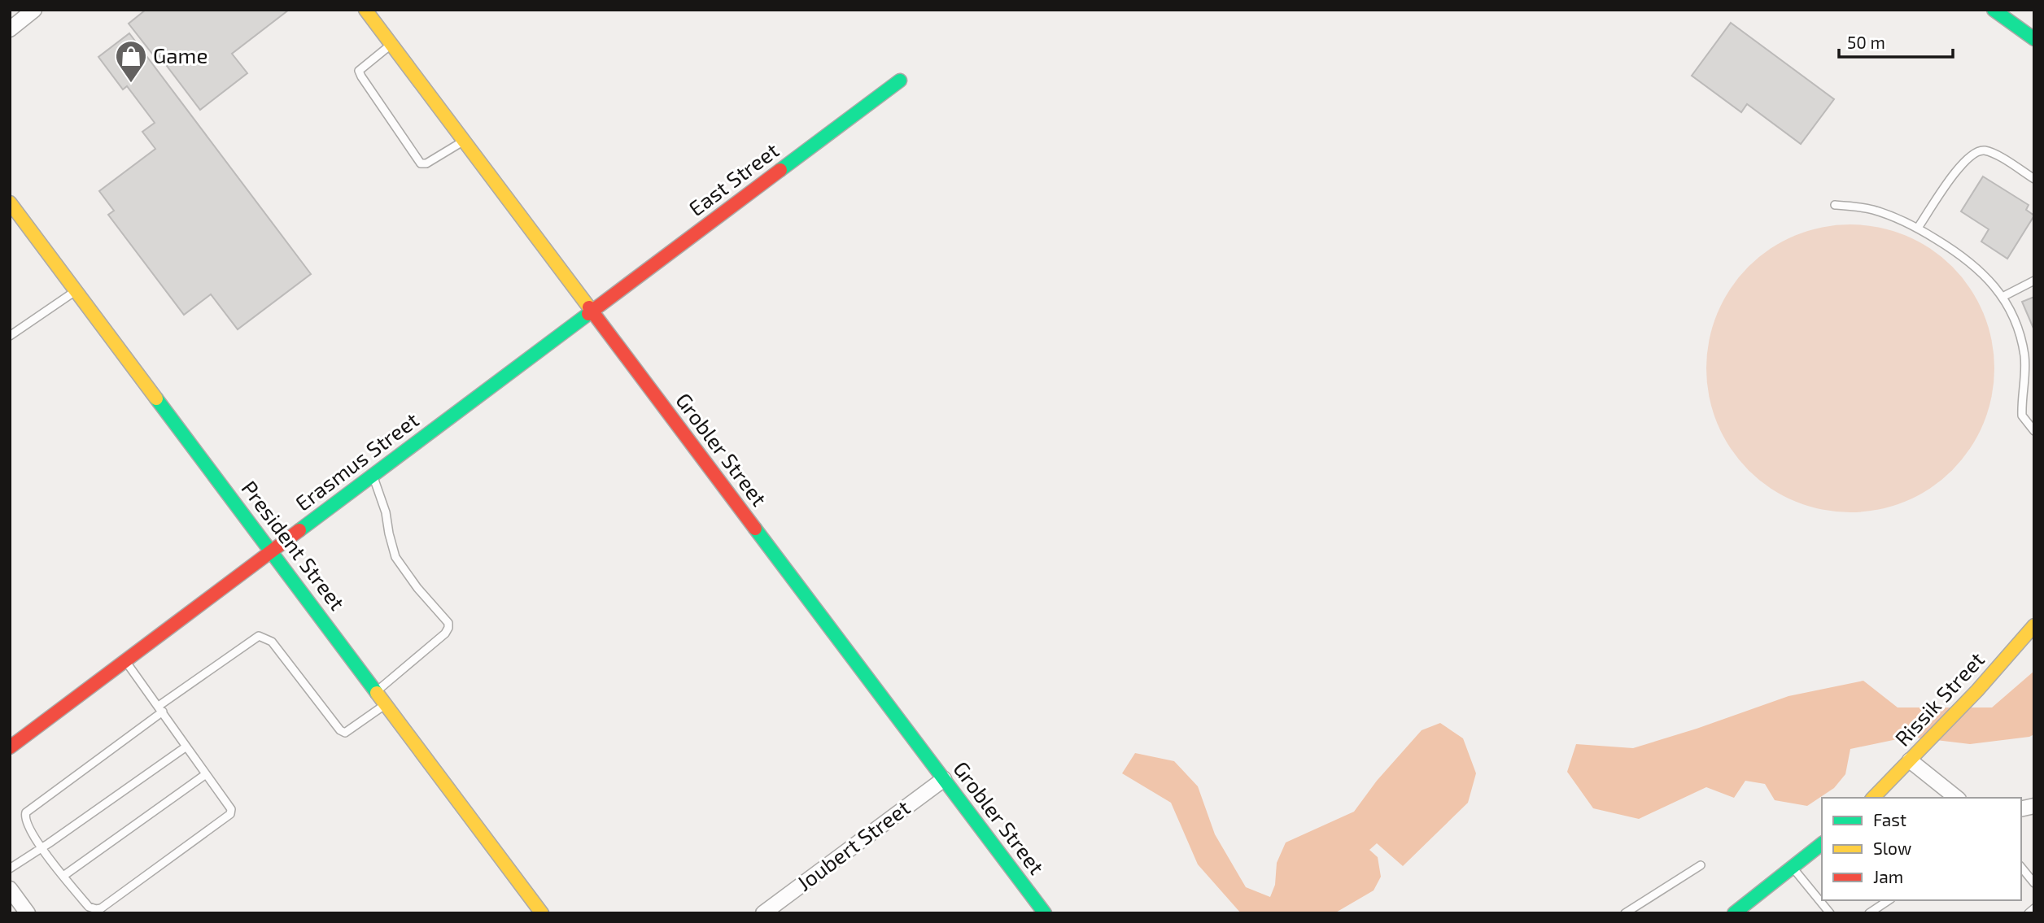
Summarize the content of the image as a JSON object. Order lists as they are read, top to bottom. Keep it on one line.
{"streets":{"main road":["East Street","Grobler Street","Erasmus Street","President Street","Rissik Street"],"street":["Joubert Street"]},"crossings":[["East Street","Grobler Street"],["East Street","Erasmus Street"],["Grobler Street","Erasmus Street"],["Grobler Street","Joubert Street"],["Erasmus Street","President Street"]],"places":{"shop":["Game"]},"legend":["Fast","Slow","Jam"],"scale_bar":"50 m"}
